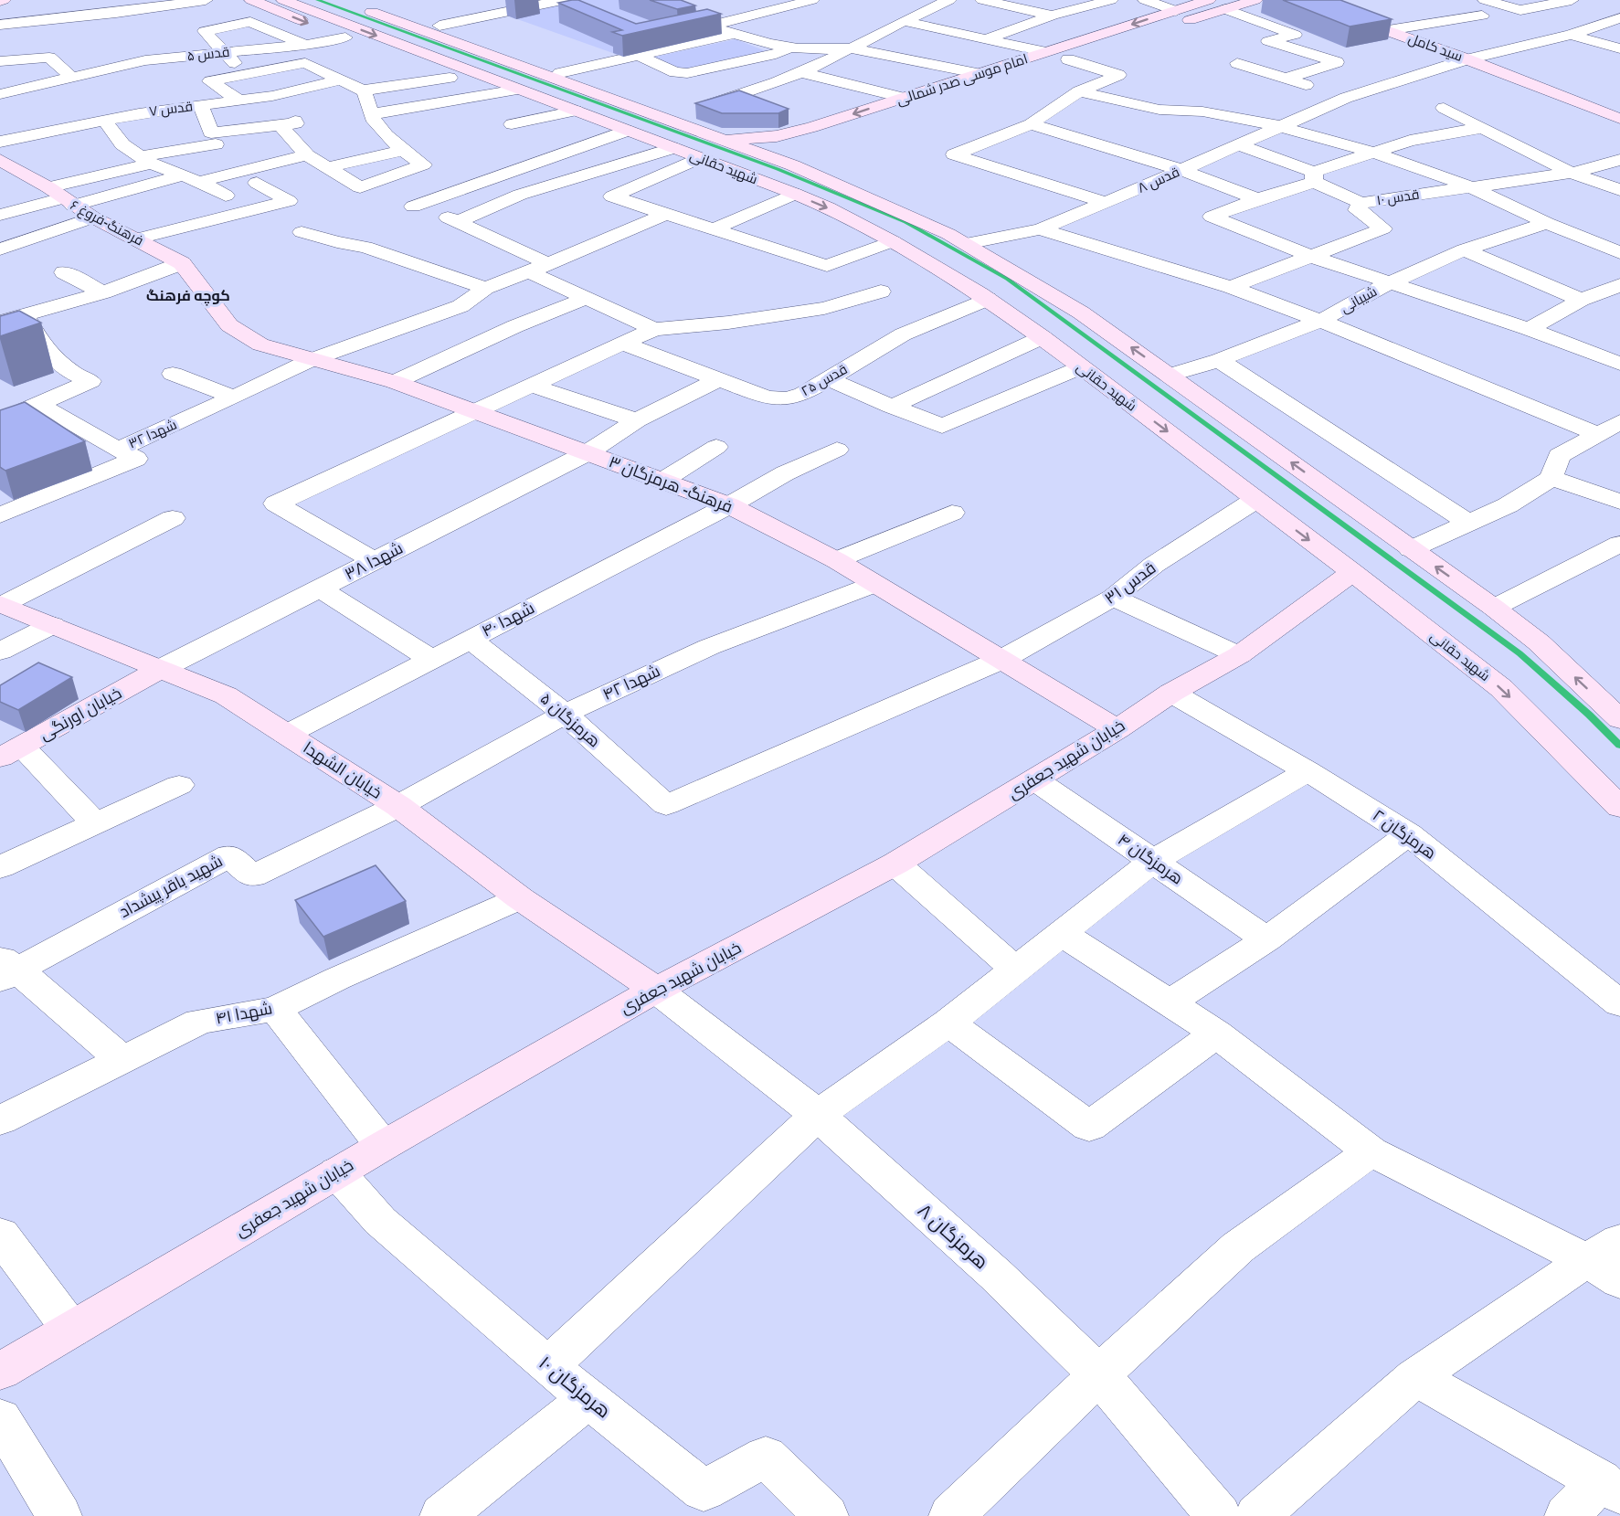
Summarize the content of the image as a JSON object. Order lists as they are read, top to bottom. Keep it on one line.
{"streets":{"main road":["سید کامل","امام موسی صدر شمالی","شهید حقانی","فرهنگ-فروغ ۶","فرهنگ- هرمزگان ۳","خیابان اورنگی","خیابان شهید جعفری","خیابان الشهدا"],"street":["قدس ۵","قدس ۷","قدس ۸","قدس ۱۰","شیبانی","قدس ۲۵","شهدا ۳۲","شهدا ۳۸","قدس ۳۱","شهدا ۴۰","شهدا ۴۲","هرمزگان ۵","هرمزگان ۲","هرمزگان ۴","شهید باقر پیشداد","شهدا ۴۱","هرمزگان ۸","هرمزگان ۱۰"]},"crossings":[["سید کامل","قدس ۸"],["قدس ۵","شهید حقانی"],["امام موسی صدر شمالی","شهید حقانی"],["شهید حقانی","قدس ۸"],["شهید حقانی","شیبانی"],["شهید حقانی","قدس ۲۵"],["شهید حقانی","قدس ۳۱"],["شهید حقانی","خیابان شهید جعفری"],["فرهنگ-فروغ ۶","فرهنگ- هرمزگان ۳"],["قدس ۲۵","شهدا ۳۸"],["شهدا ۳۲","فرهنگ- هرمزگان ۳"],["فرهنگ- هرمزگان ۳","شهدا ۳۸"],["فرهنگ- هرمزگان ۳","قدس ۳۱"],["فرهنگ- هرمزگان ۳","شهدا ۴۰"],["فرهنگ- هرمزگان ۳","شهدا ۴۲"],["فرهنگ- هرمزگان ۳","خیابان شهید جعفری"],["شهدا ۳۸","خیابان اورنگی"],["شهدا ۳۸","خیابان الشهدا"],["قدس ۳۱","هرمزگان ۵"],["شهدا ۴۰","هرمزگان ۵"],["شهدا ۴۰","خیابان الشهدا"],["شهدا ۴۲","هرمزگان ۵"],["شهدا ۴۲","خیابان الشهدا"],["شهدا ۴۲","شهید باقر پیشداد"],["خیابان اورنگی","خیابان الشهدا"],["خیابان شهید جعفری","خیابان الشهدا"],["خیابان شهید جعفری","هرمزگان ۲"],["خیابان شهید جعفری","هرمزگان ۴"],["خیابان شهید جعفری","هرمزگان ۸"],["خیابان شهید جعفری","هرمزگان ۱۰"],["خیابان الشهدا","شهید باقر پیشداد"],["خیابان الشهدا","شهدا ۴۱"],["خیابان الشهدا","هرمزگان ۸"]],"districts":["کوچه فرهنگ"]}
